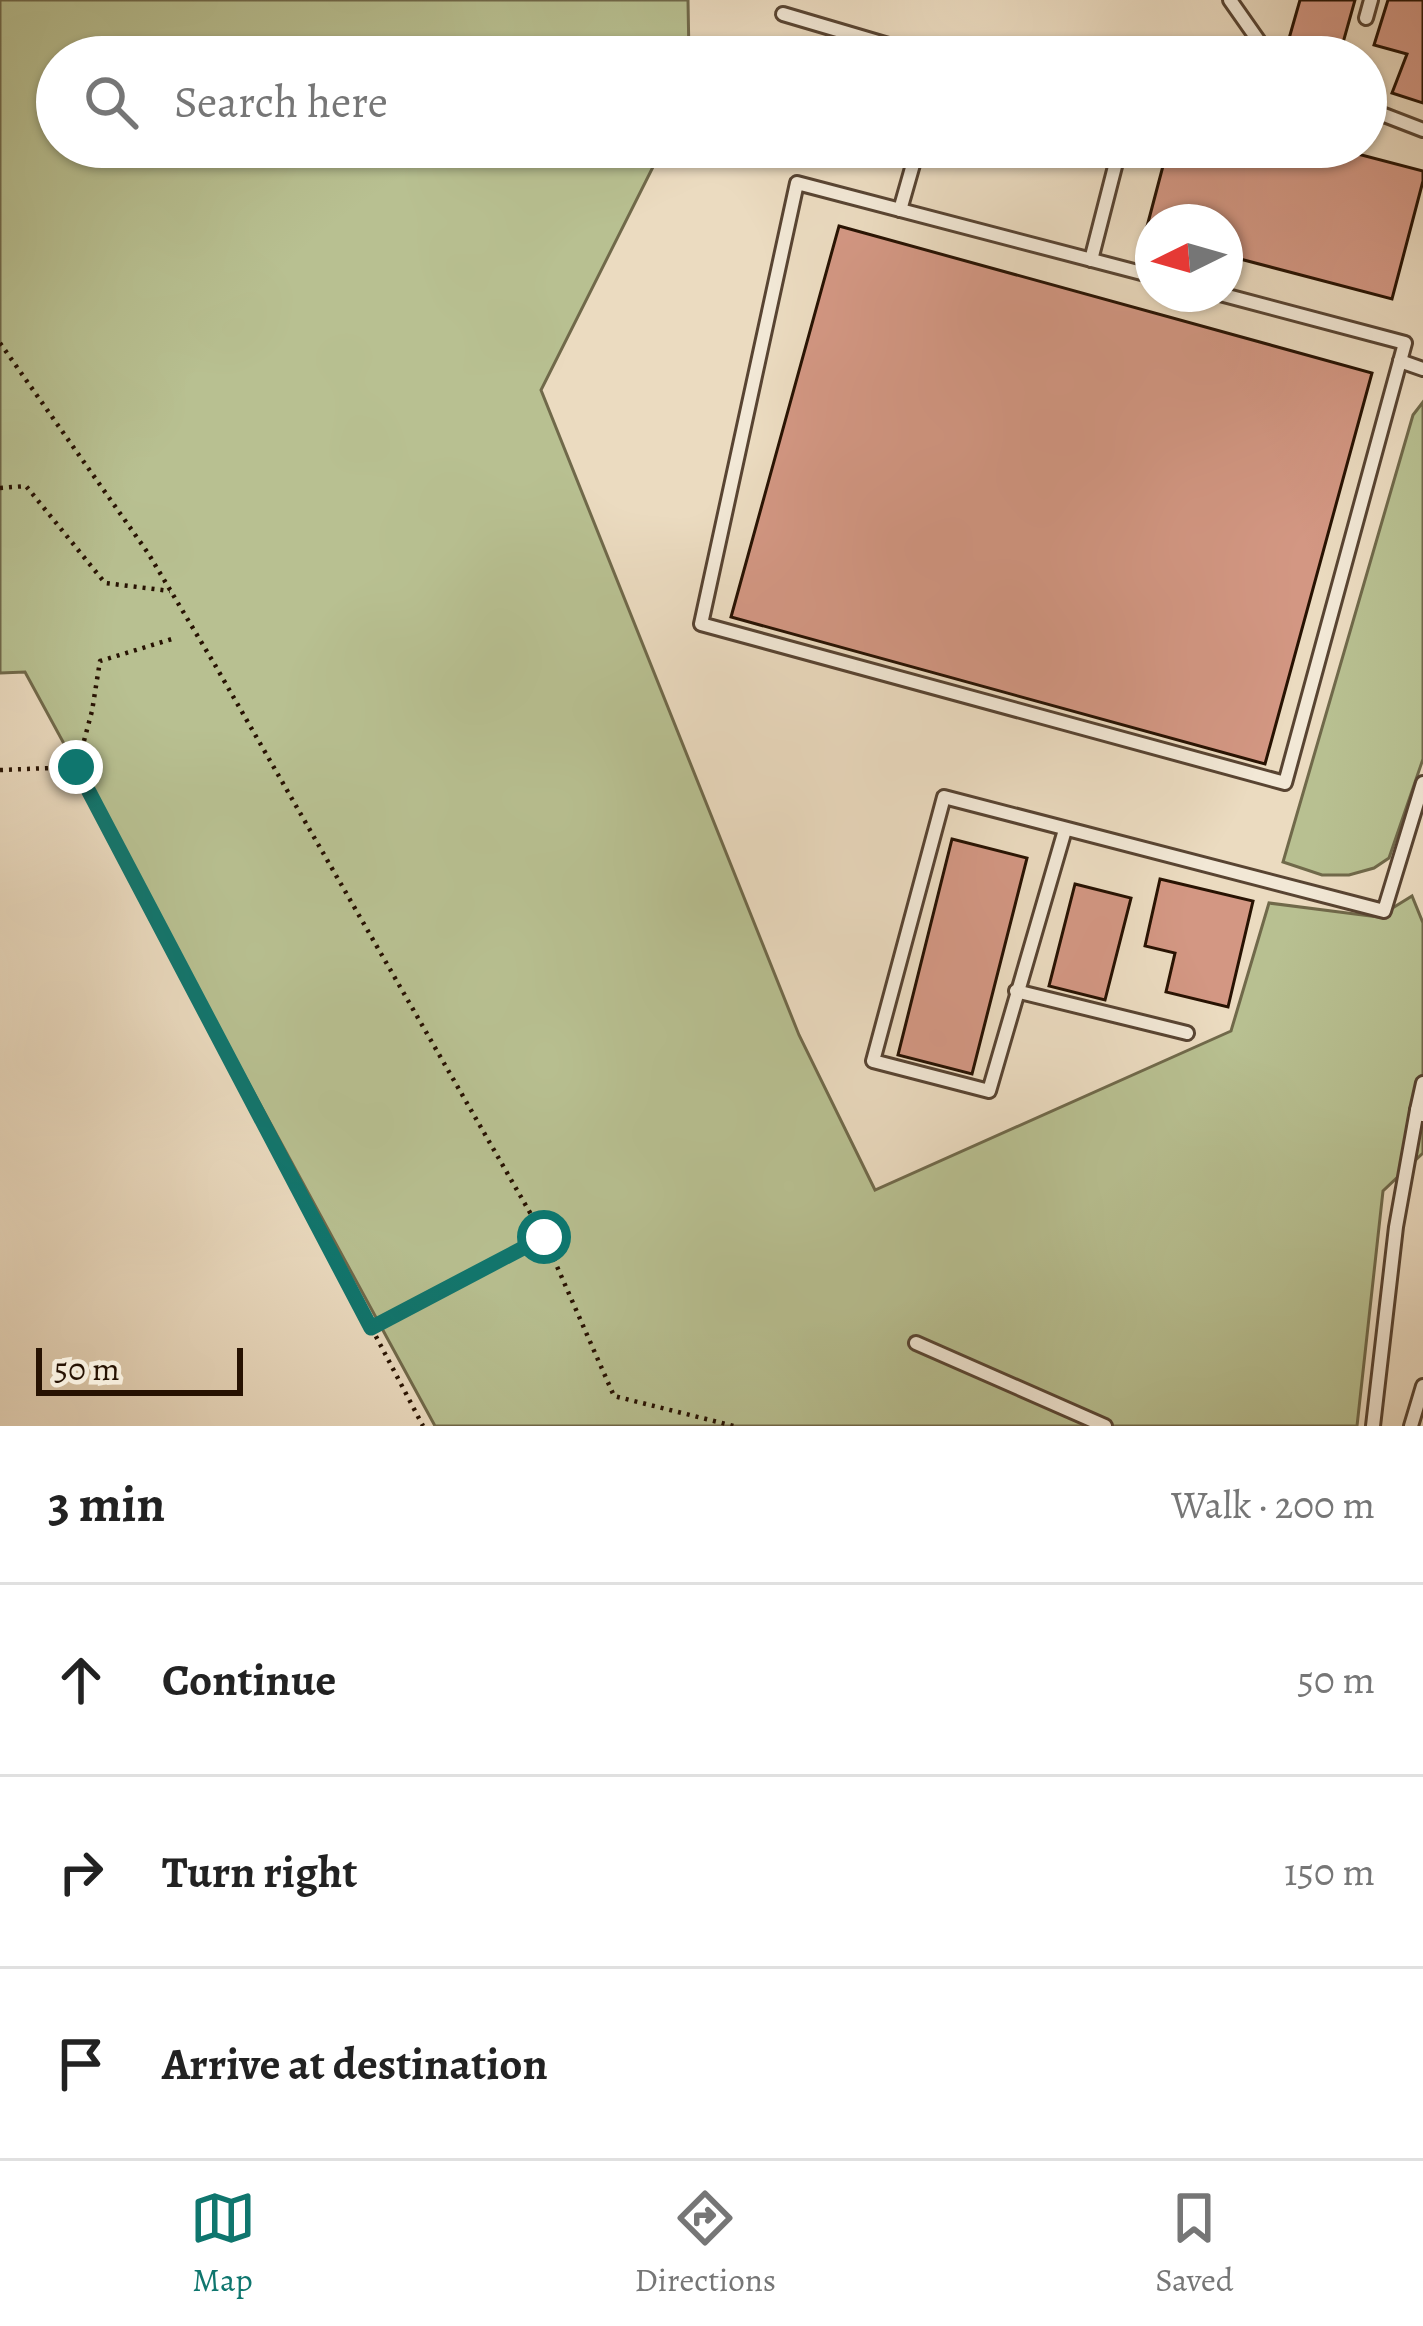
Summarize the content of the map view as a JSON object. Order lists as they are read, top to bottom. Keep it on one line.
{"scale_bar":"50 m","north":"left","page":{"search":"Search here","scale":"50 m","heading":["3 min","Walk · 200 m"],"list":[["Continue","50 m"],["Turn right","150 m"],"Arrive at destination"],"nav":["Map","Directions","Saved"]}}
